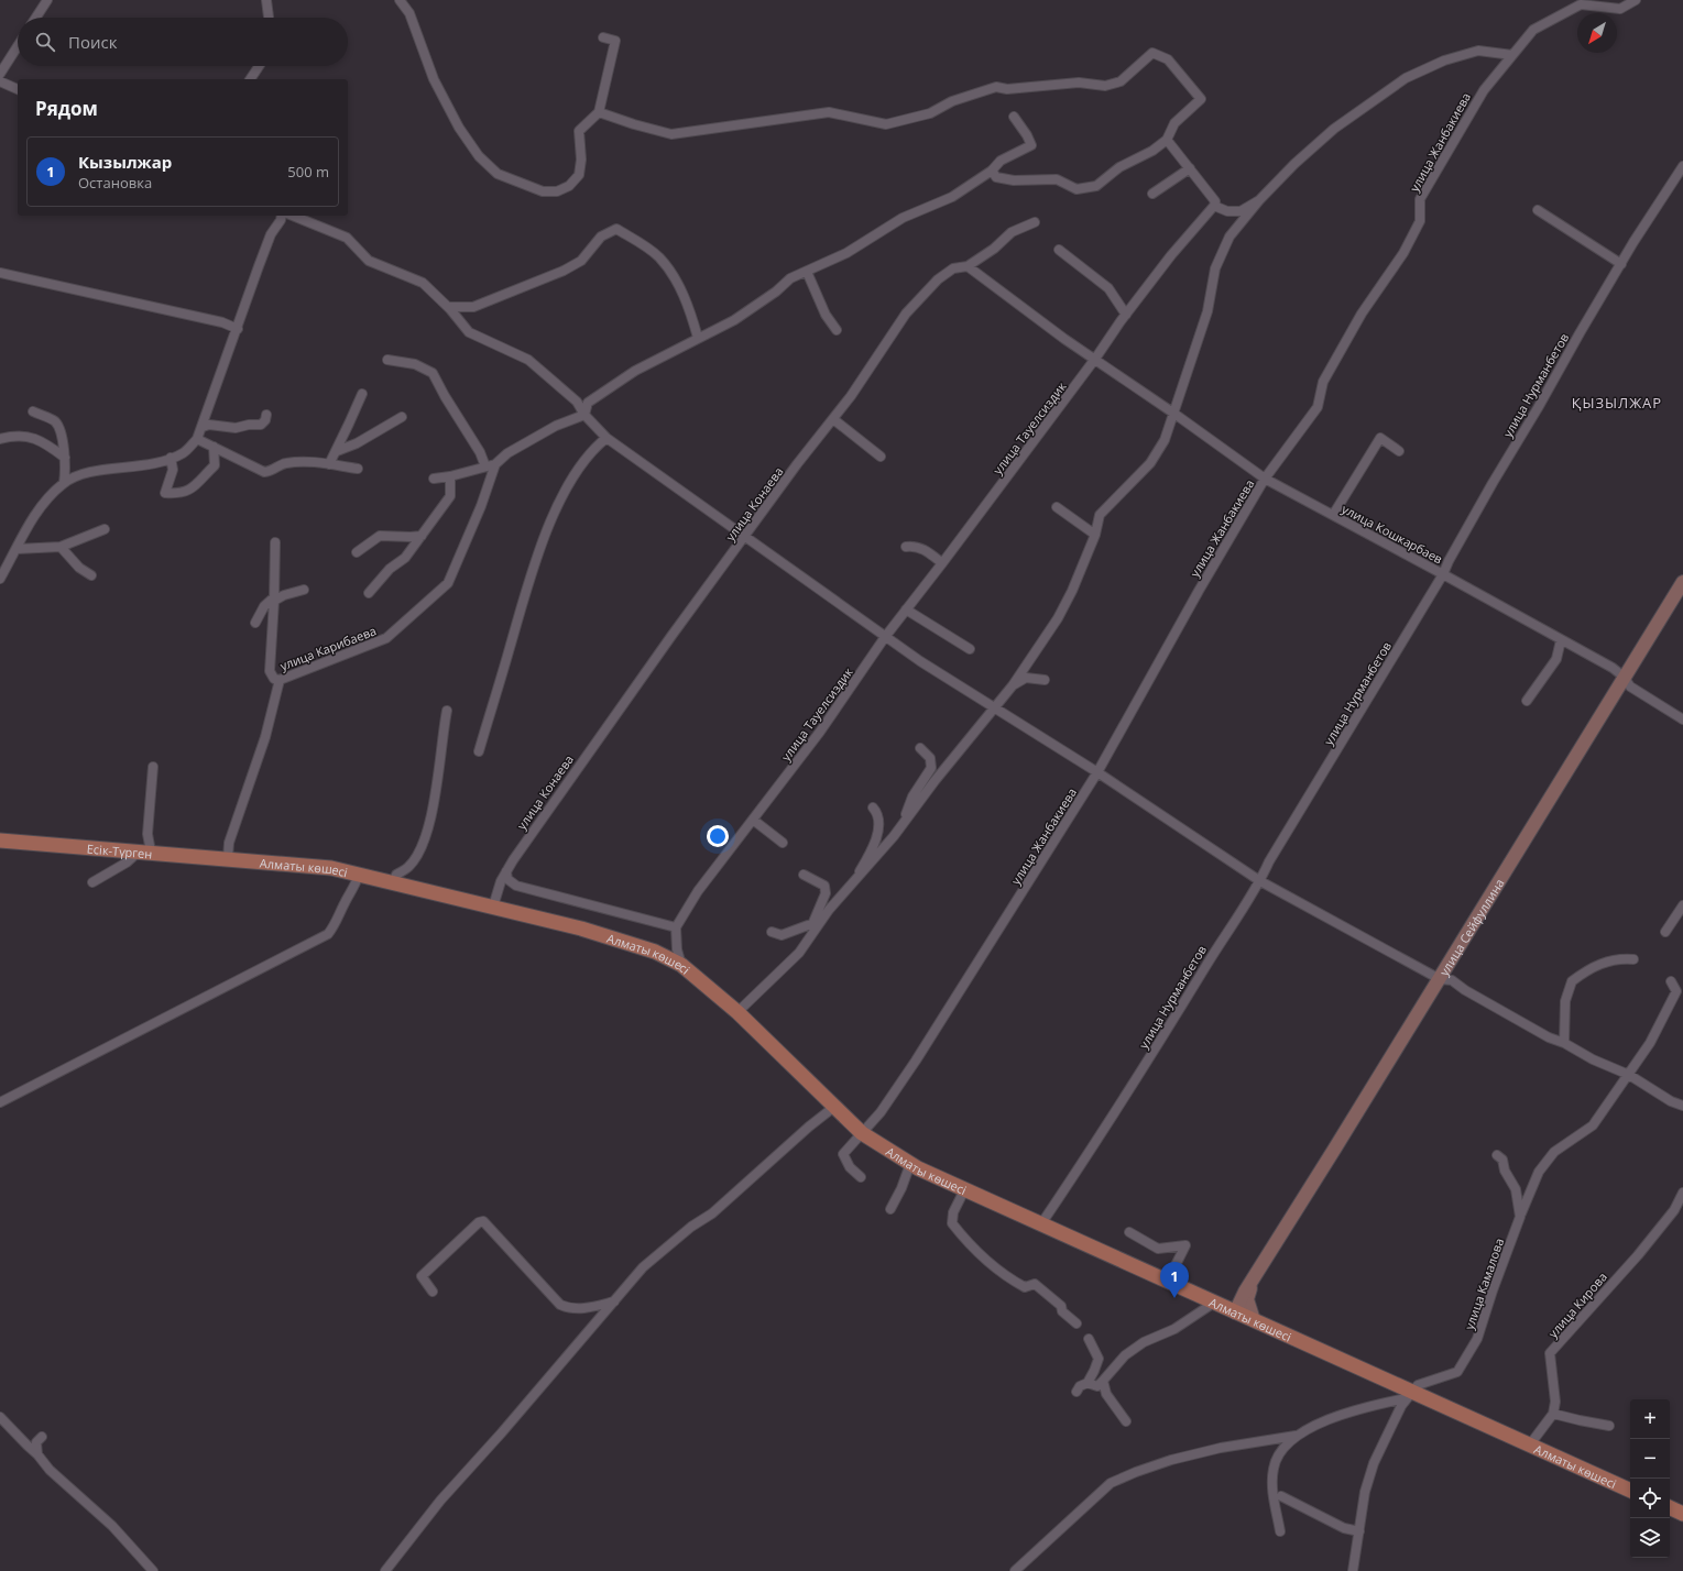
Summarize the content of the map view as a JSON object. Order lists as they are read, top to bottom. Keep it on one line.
{"streets":{"main road":["Есік-Түрген","Алматы көшесі"],"street":["улица Жанбакиева","улица Нурманбетов","улица Тауелсиздик","улица Конаева","улица Кошкарбаев","улица Карибаева","улица Сейфуллина","улица Камалова","улица Кирова"]},"crossings":[["улица Жанбакиева","улица Кошкарбаев"],["улица Жанбакиева","Алматы көшесі"],["улица Нурманбетов","улица Кошкарбаев"],["улица Нурманбетов","Алматы көшесі"],["улица Тауелсиздик","улица Кошкарбаев"],["улица Конаева","Алматы көшесі"],["улица Кошкарбаев","улица Сейфуллина"],["улица Карибаева","Есік-Түрген"],["улица Карибаева","Алматы көшесі"],["Есік-Түрген","Алматы көшесі"],["Алматы көшесі","улица Сейфуллина"],["Алматы көшесі","улица Камалова"]],"districts":["ҚЫЗЫЛЖАР"],"north":"bottom left","page":{"search":"Поиск","heading":"Рядом","list":[{"mark":"1","name":"Кызылжар","note":"Остановка","value":"500 m"}],"pins":"1","map_buttons":["+","−"]}}
